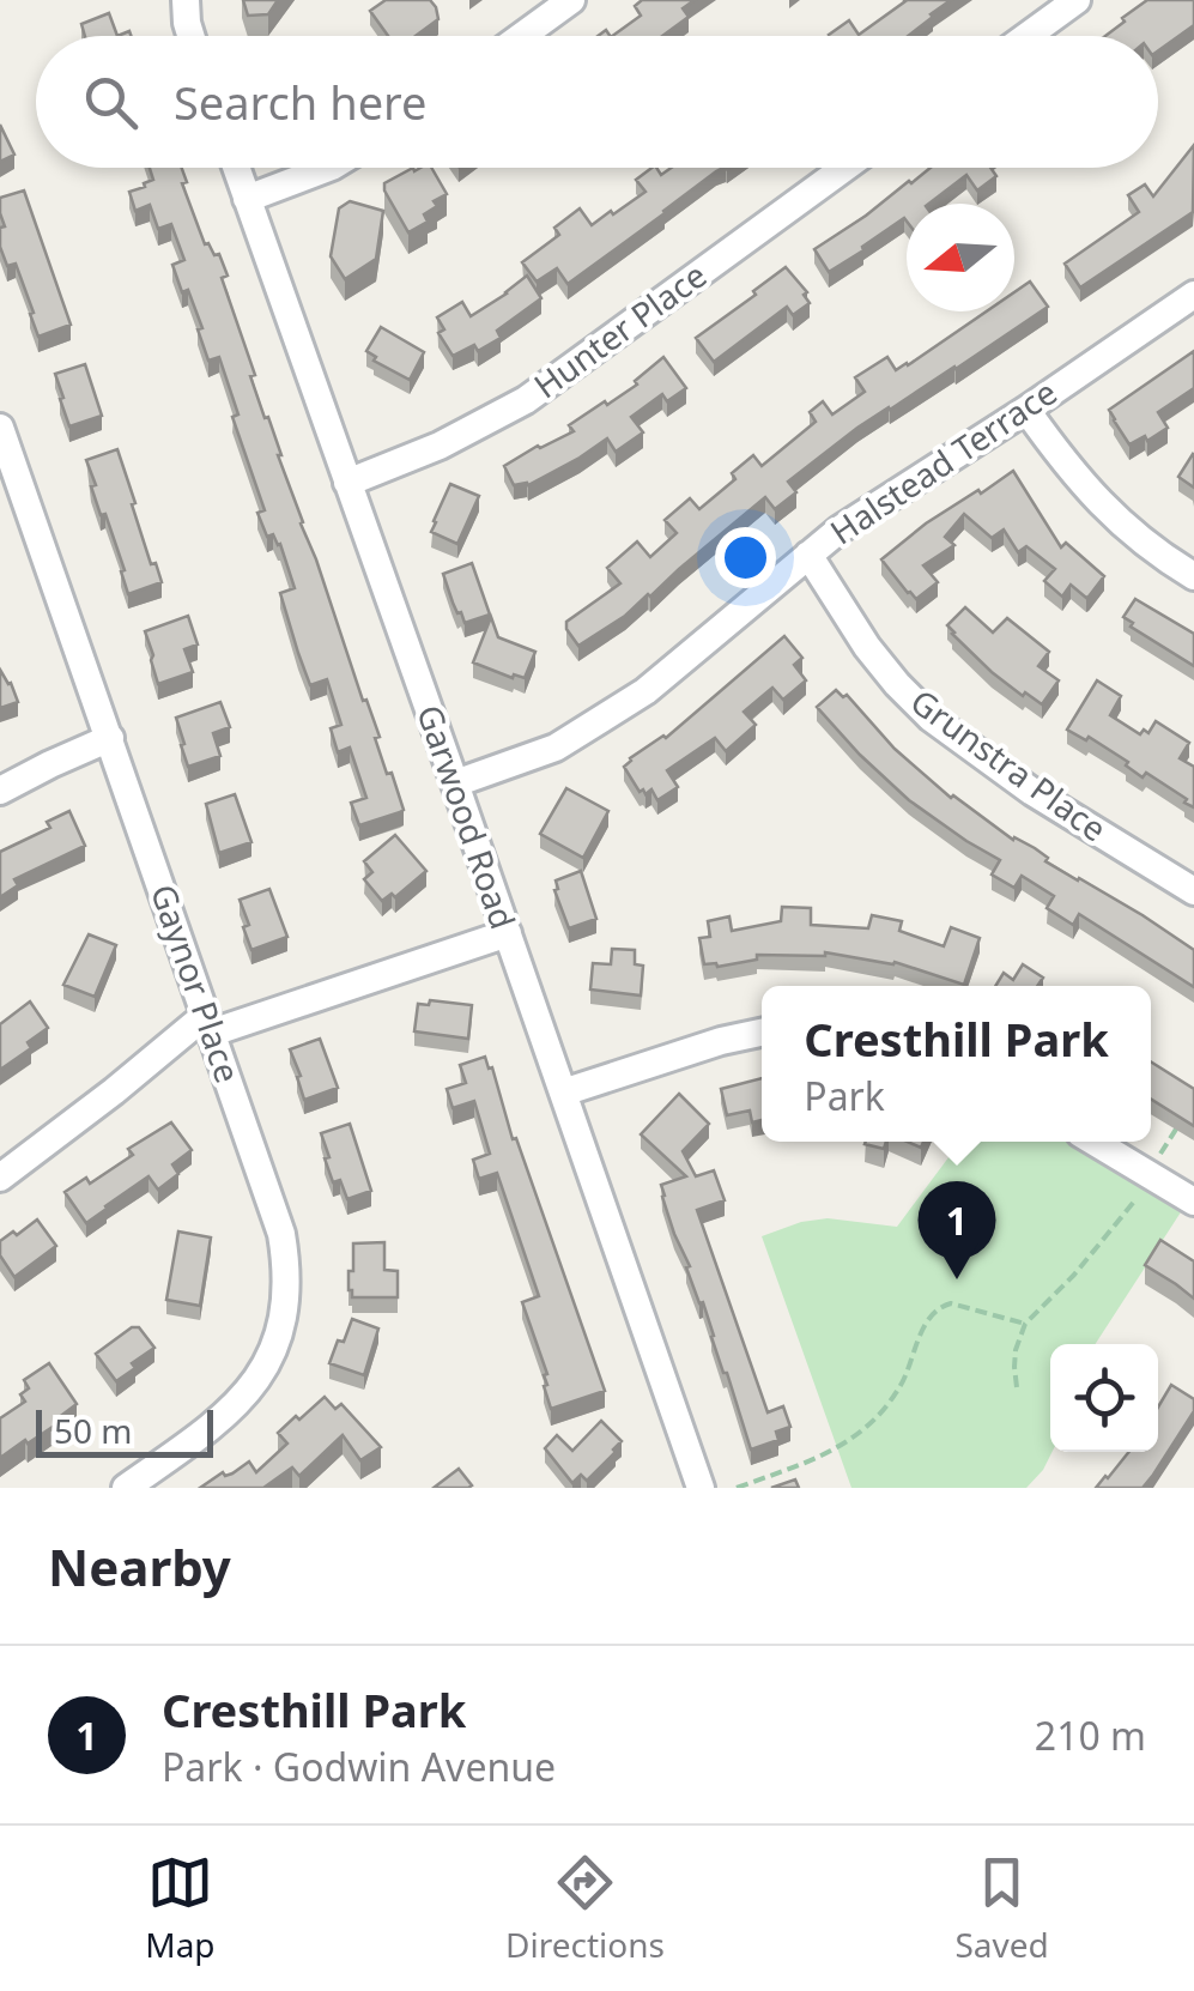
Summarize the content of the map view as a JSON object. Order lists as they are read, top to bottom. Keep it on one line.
{"streets":{"street":["Hunter Place","Halstead Terrace","Grunstra Place","Garwood Road","Gaynor Place"]},"crossings":[["Hunter Place","Garwood Road"],["Halstead Terrace","Grunstra Place"],["Halstead Terrace","Garwood Road"]],"scale_bar":"50 m","north":"left","page":{"search":"Search here","popup":["Cresthill Park","Park"],"pins":"1","scale":"50 m","heading":"Nearby","list":[{"mark":"1","name":"Cresthill Park","note":"Park · Godwin Avenue","value":"210 m"}],"nav":["Map","Directions","Saved"]}}
